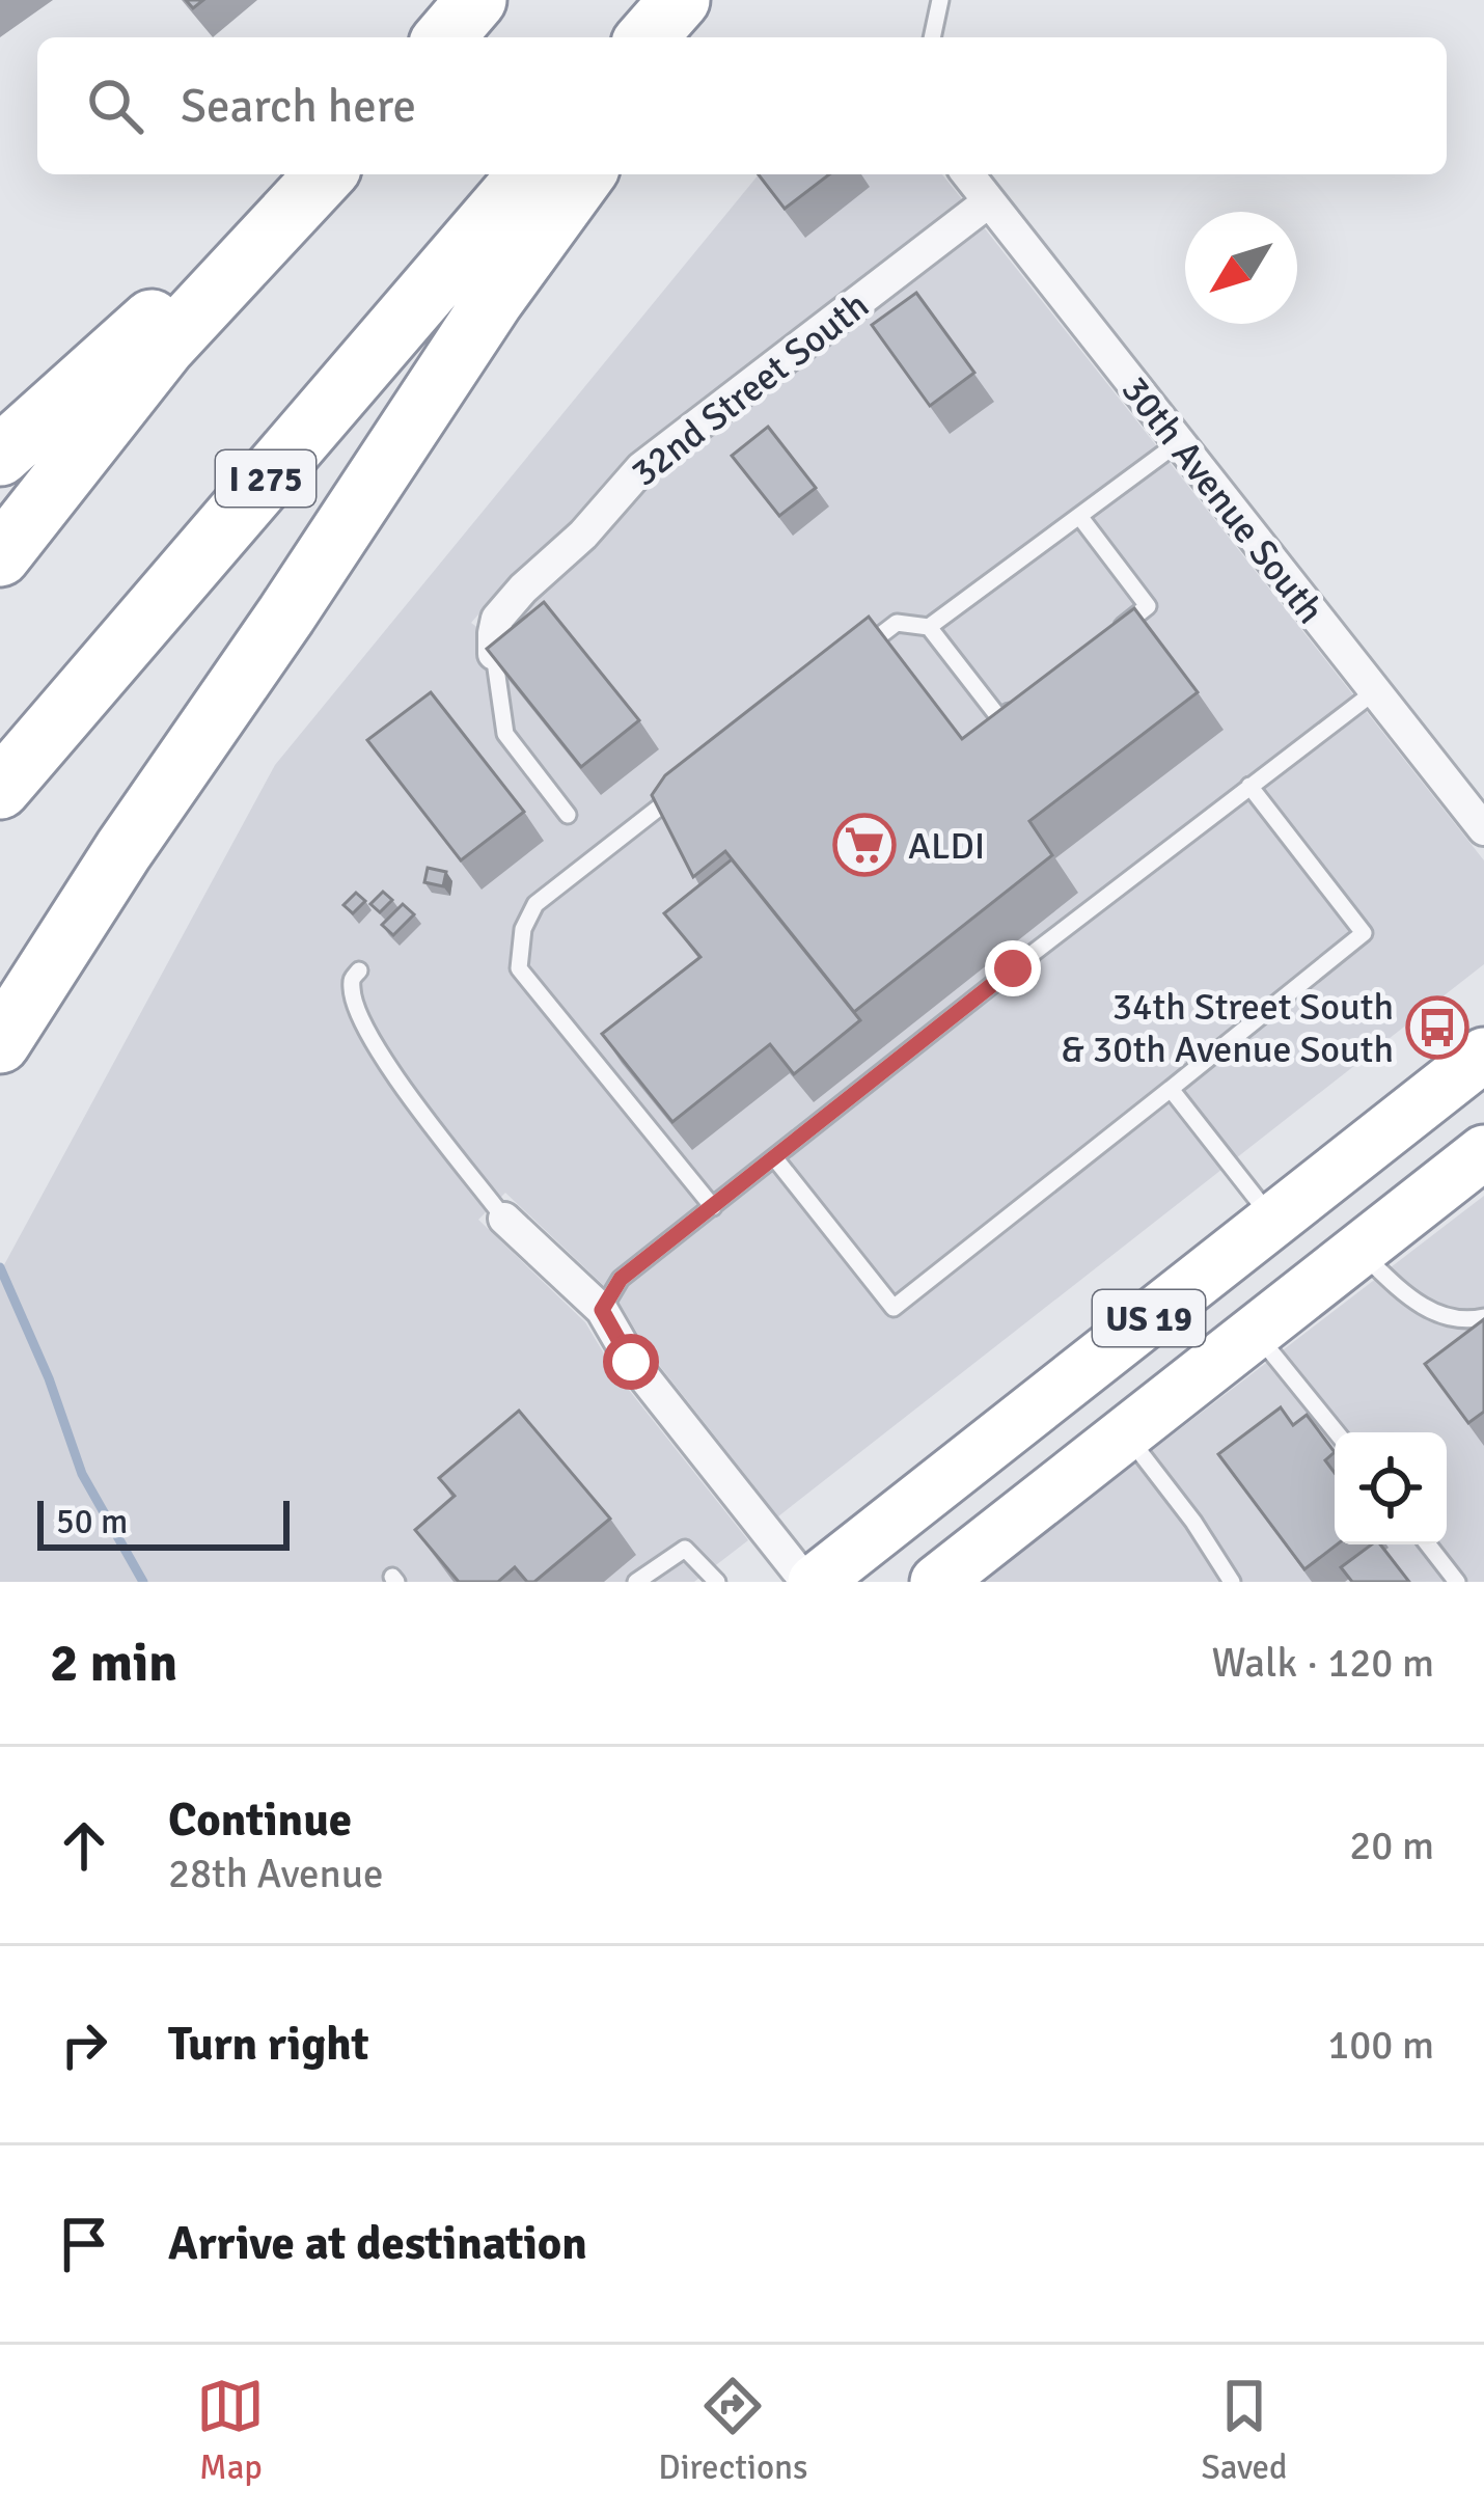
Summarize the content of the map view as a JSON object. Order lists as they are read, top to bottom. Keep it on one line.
{"streets":{"highway":["I 275","US 19"],"street":["32nd Street South","30th Avenue South"]},"crossings":[["32nd Street South","30th Avenue South"]],"places":{"supermarket":["ALDI"],"bus stop":["34th Street South & 30th Avenue South"]},"scale_bar":"50 m","north":"bottom left","page":{"search":"Search here","scale":"50 m","heading":["2 min","Walk · 120 m"],"list":[["Continue","28th Avenue","20 m"],["Turn right","100 m"],"Arrive at destination"],"nav":["Map","Directions","Saved"]}}
